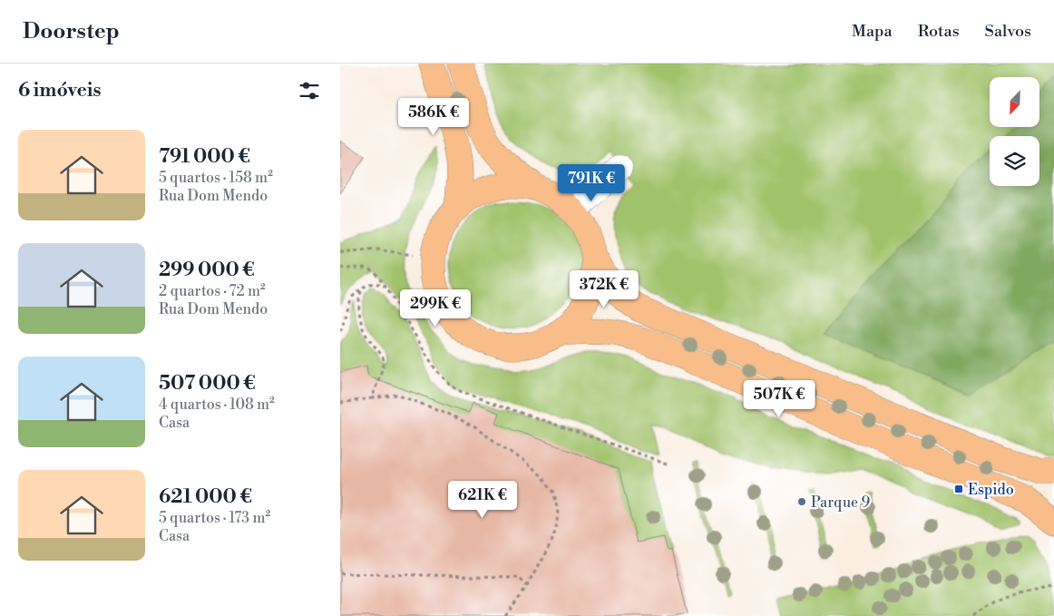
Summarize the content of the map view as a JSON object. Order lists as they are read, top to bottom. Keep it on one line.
{"places":{"transit":["Espido"],"other":["Parque 9"]},"north":"bottom left","page":{"header":"Doorstep","nav":["Mapa","Rotas","Salvos"],"heading":"6 imóveis","price":["586K €","791K €","372K €","299K €","507K €","621K €"],"list":[{"name":"791 000 €","note":"5 quartos · 158 m² · Rua Dom Mendo"},{"name":"299 000 €","note":"2 quartos · 72 m² · Rua Dom Mendo"},{"name":"507 000 €","note":"4 quartos · 108 m² · Casa"},{"name":"621 000 €","note":"5 quartos · 173 m² · Casa"}]}}
